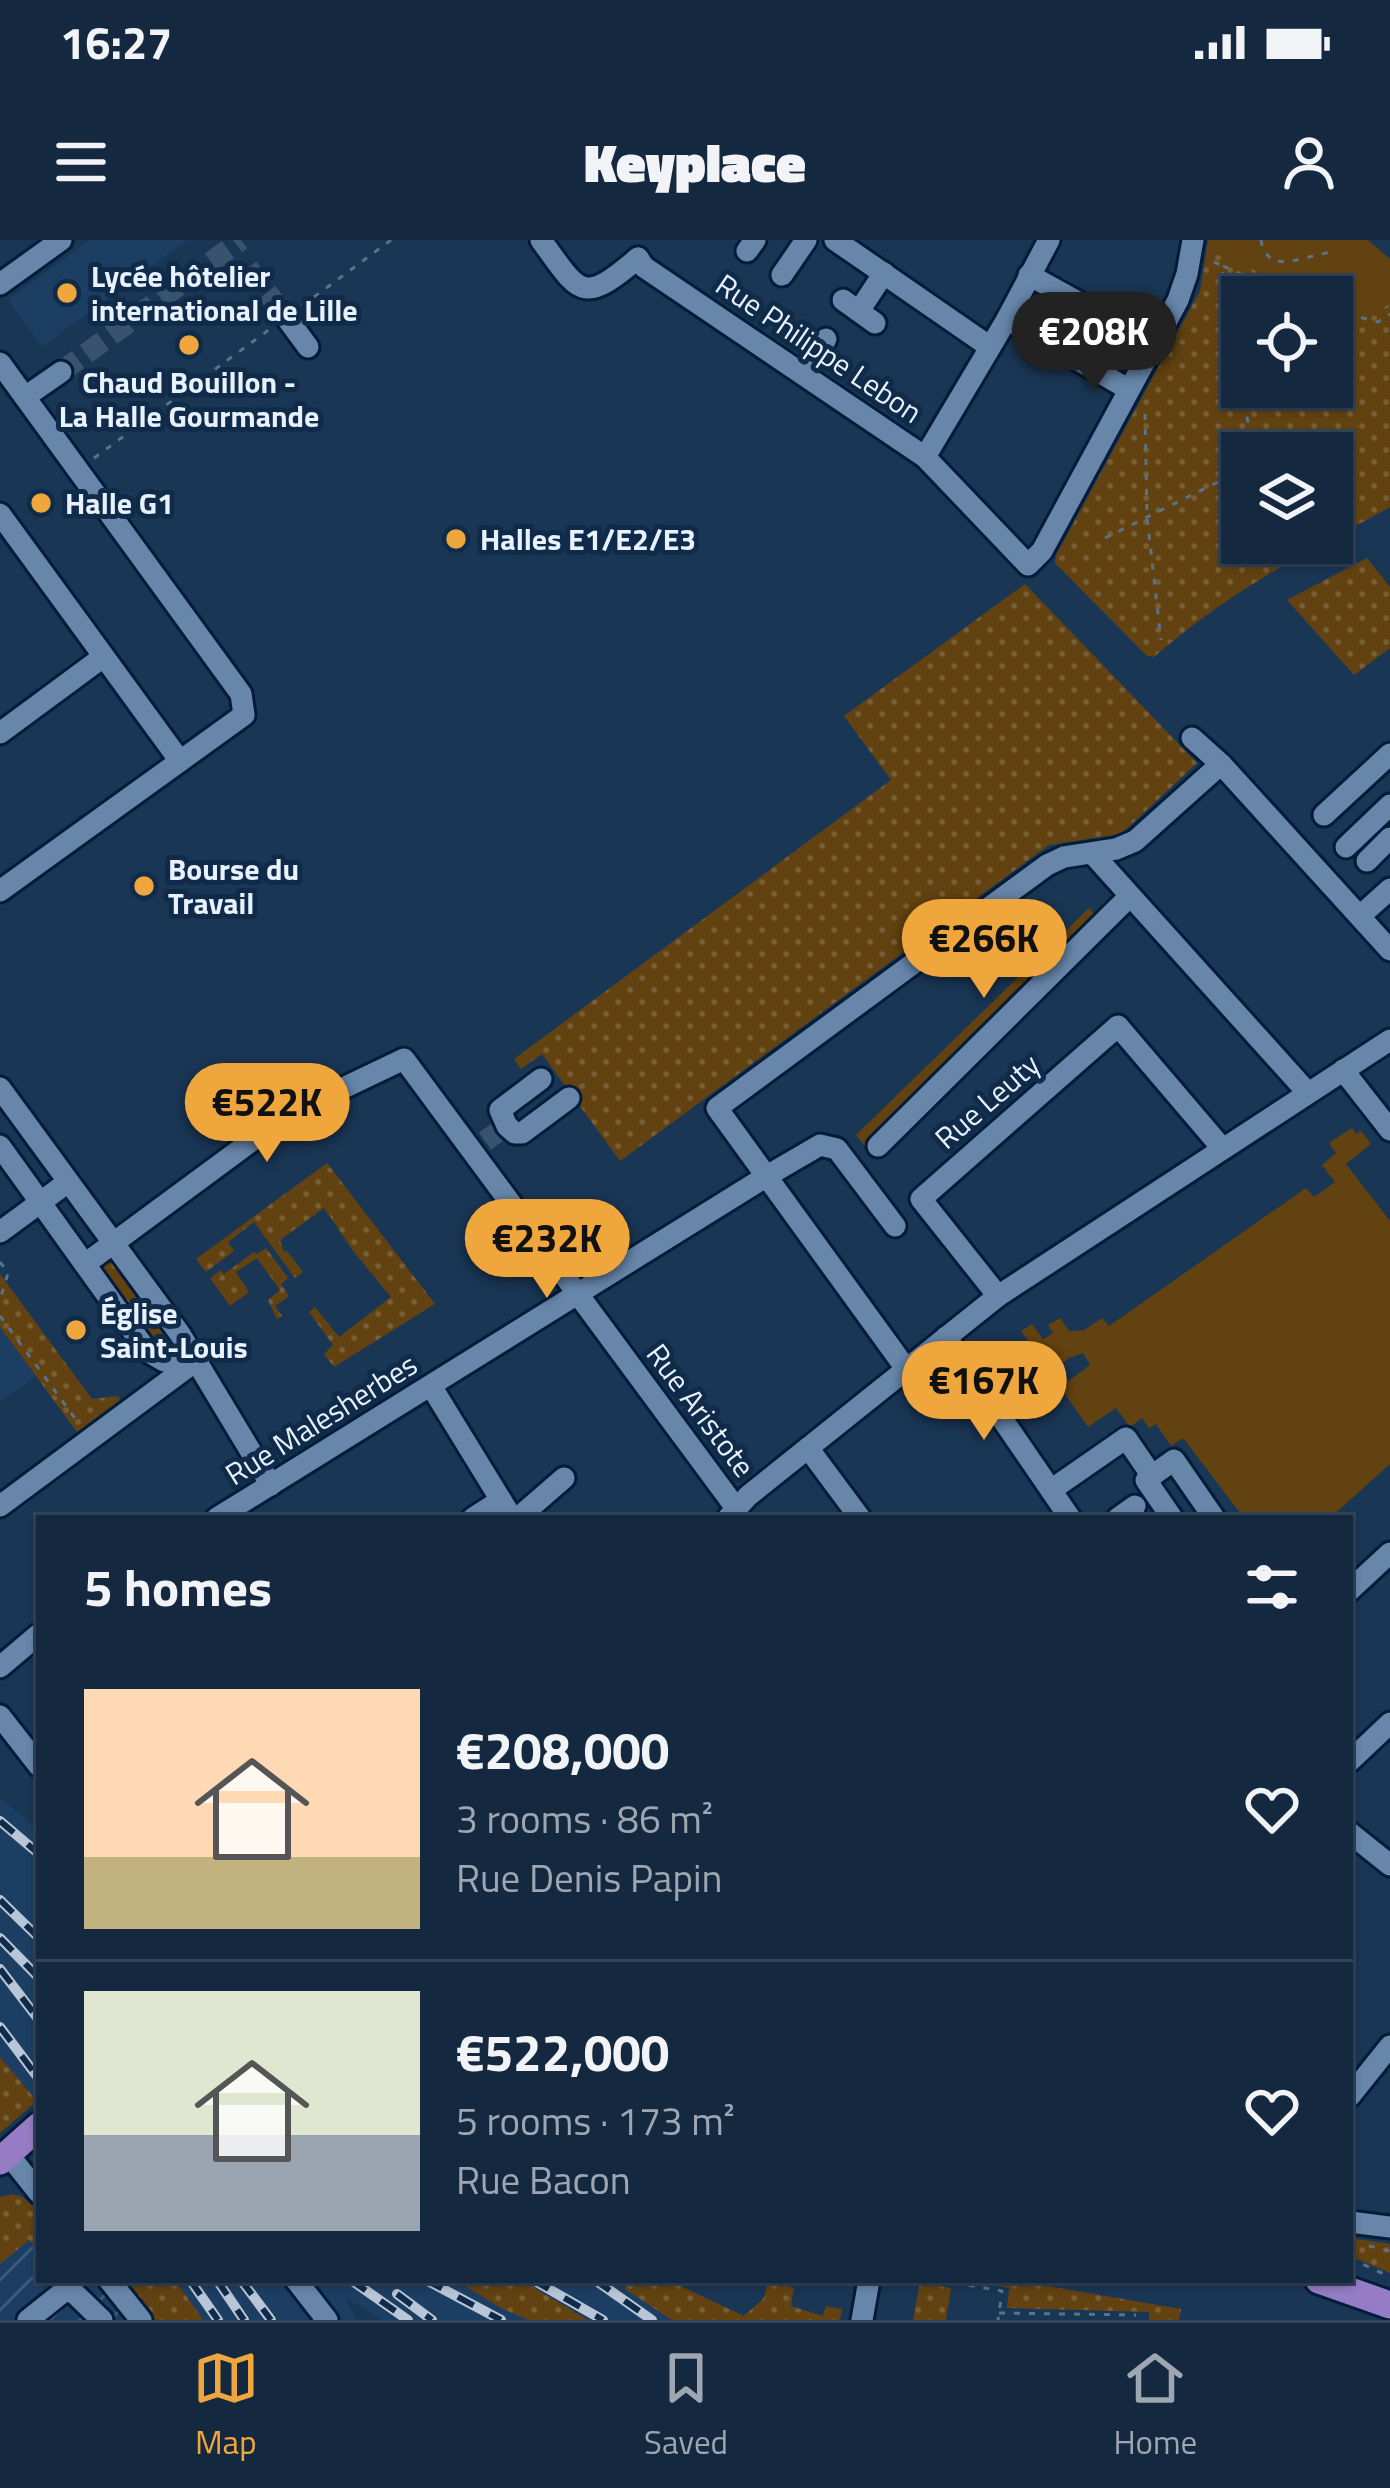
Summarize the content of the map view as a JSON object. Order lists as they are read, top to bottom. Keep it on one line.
{"streets":{"street":["Rue Philippe Lebon","Rue Leuty","Rue Aristote","Rue Malesherbes"]},"crossings":[["Rue Aristote","Rue Malesherbes"]],"places":["Lycée hôtelier international de Lille","Chaud Bouillon - La Halle Gourmande","Halle G1","Halles E1/E2/E3","Bourse du Travail","Église Saint-Louis"],"page":{"status":"16:27","header":"Keyplace","price":["€208K","€266K","€522K","€232K","€167K"],"heading":"5 homes","list":[{"name":"€208,000","note":"3 rooms · 86 m² · Rue Denis Papin"},{"name":"€522,000","note":"5 rooms · 173 m² · Rue Bacon"}],"tabs":["Map","Saved","Home"]}}
